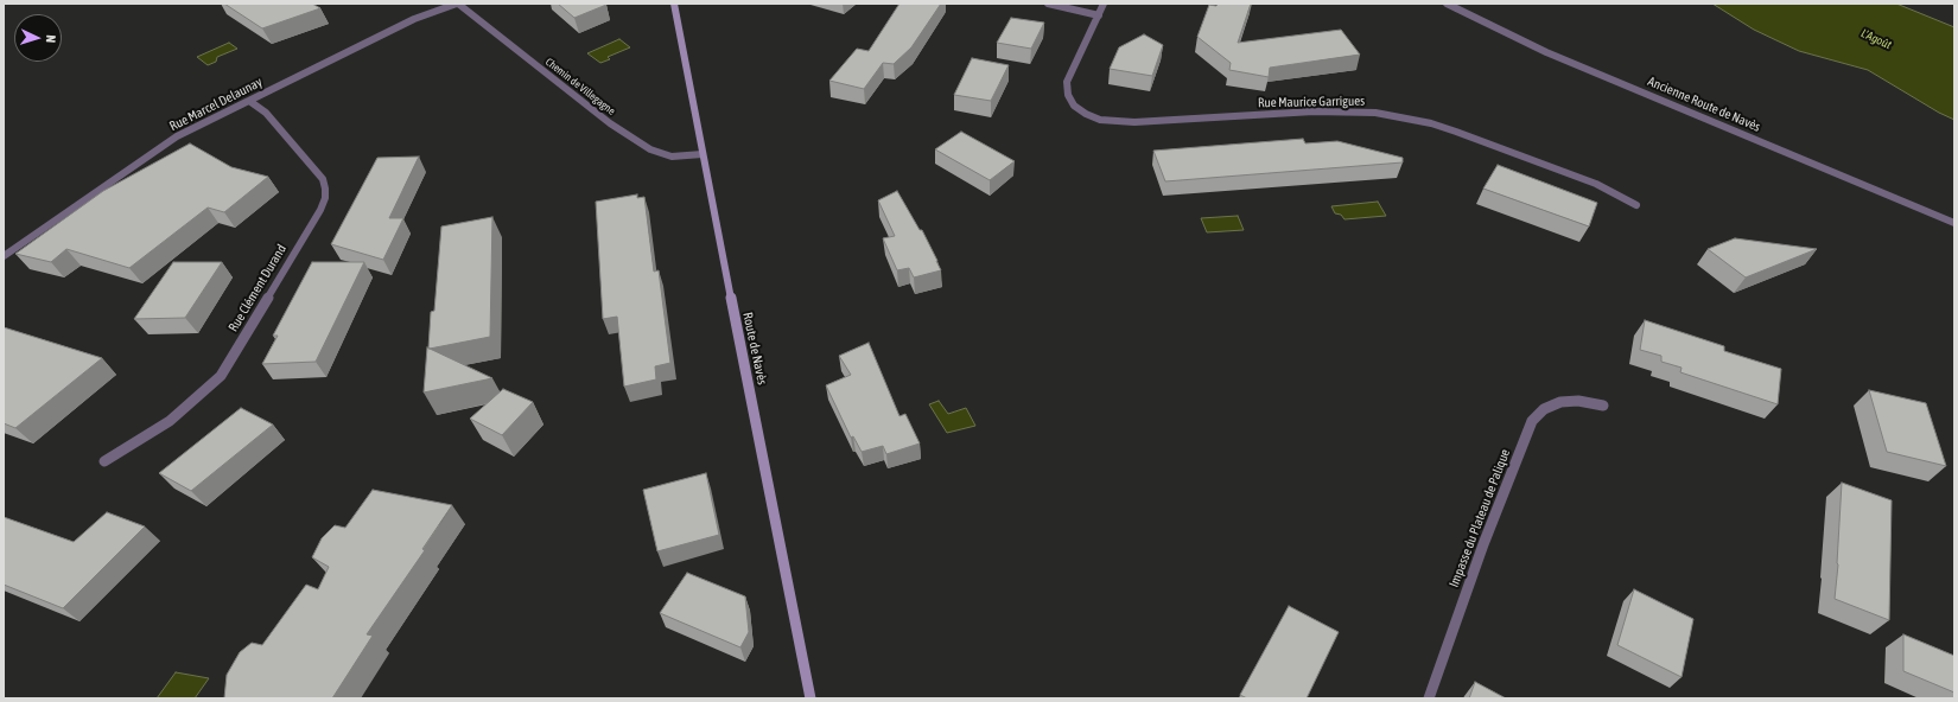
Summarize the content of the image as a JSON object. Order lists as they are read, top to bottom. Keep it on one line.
{"streets":{"main road":["Route de Navès"],"street":["Chemin de Villegagne","Rue Maurice Garrigues","Rue Marcel Delaunay","Ancienne Route de Navès","Rue Clément Durand","Impasse du Plateau de Palique"]},"crossings":[["Chemin de Villegagne","Rue Marcel Delaunay"],["Chemin de Villegagne","Route de Navès"],["Rue Marcel Delaunay","Rue Clément Durand"]],"water":["L'Agoût"],"north":"right"}
